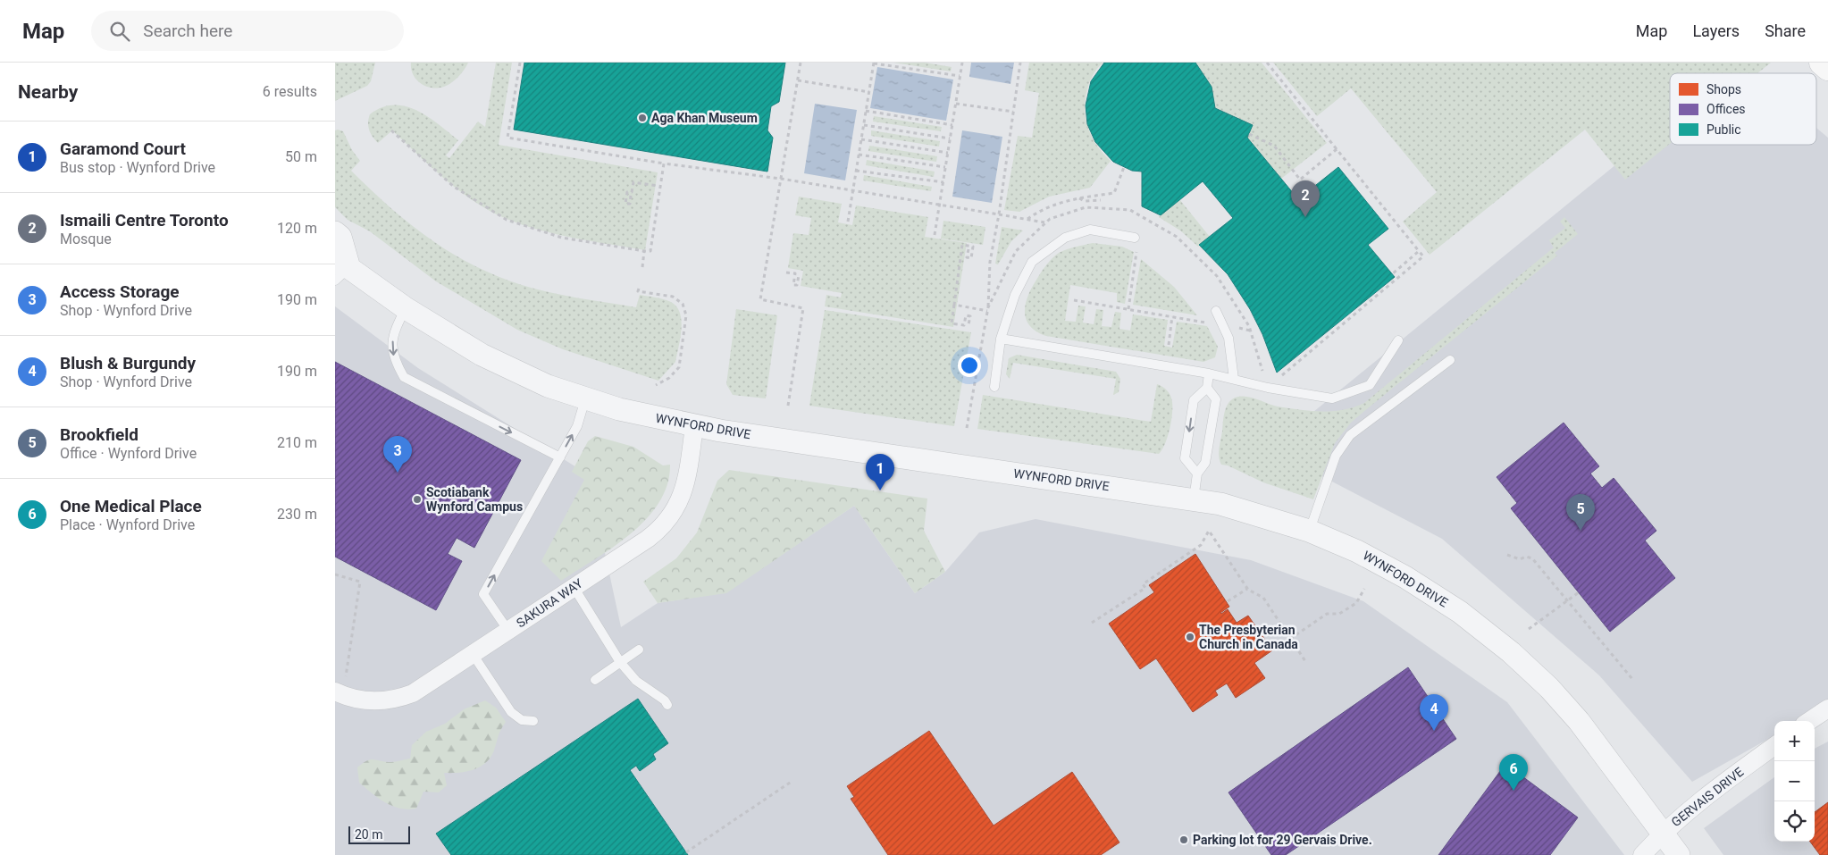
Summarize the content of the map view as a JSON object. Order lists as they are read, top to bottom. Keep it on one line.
{"streets":{"street":["WYNFORD DRIVE","SAKURA WAY","GERVAIS DRIVE"]},"crossings":[["WYNFORD DRIVE","SAKURA WAY"],["WYNFORD DRIVE","GERVAIS DRIVE"]],"places":["Aga Khan Museum","Scotiabank Wynford Campus","The Presbyterian Church in Canada","Parking lot for 29 Gervais Drive."],"legend":["Shops","Offices","Public"],"scale_bar":"20 m","page":{"header":"Map","search":"Search here","nav":["Map","Layers","Share"],"heading":["Nearby","6 results"],"list":[{"mark":"1","name":"Garamond Court","note":"Bus stop · Wynford Drive","value":"50 m"},{"mark":"2","name":"Ismaili Centre Toronto","note":"Mosque","value":"120 m"},{"mark":"3","name":"Access Storage","note":"Shop · Wynford Drive","value":"190 m"},{"mark":"4","name":"Blush & Burgundy","note":"Shop · Wynford Drive","value":"190 m"},{"mark":"5","name":"Brookfield","note":"Office · Wynford Drive","value":"210 m"},{"mark":"6","name":"One Medical Place","note":"Place · Wynford Drive","value":"230 m"}],"pins":["2","3","1","5","4","6"],"map_buttons":["+","−"],"scale":"20 m"}}
